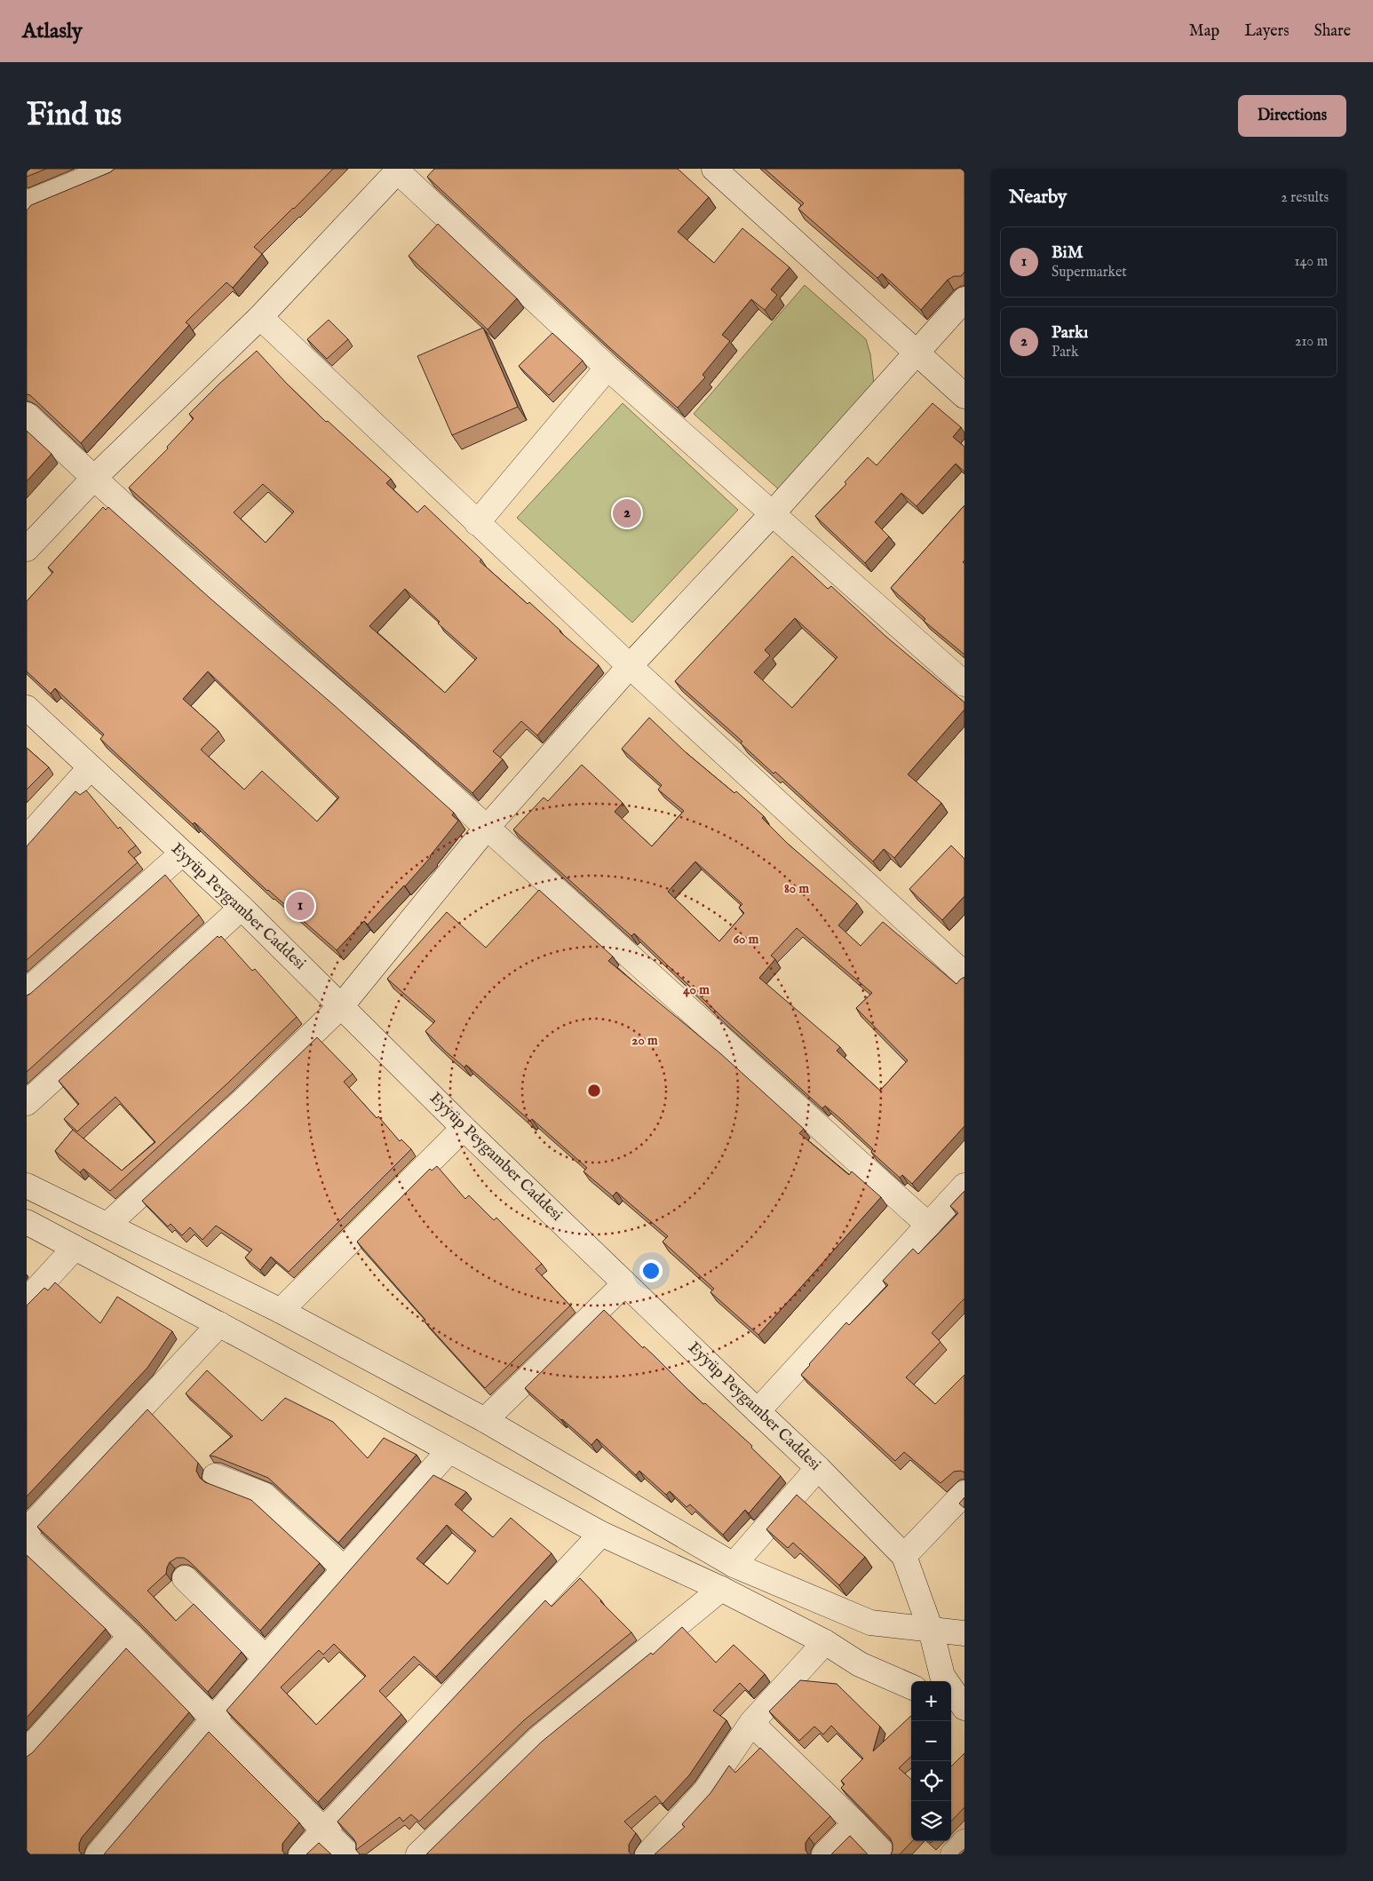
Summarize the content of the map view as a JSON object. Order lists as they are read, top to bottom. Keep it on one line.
{"streets":{"street":["Eyyüp Peygamber Caddesi"]},"page":{"header":"Atlasly","nav":["Map","Layers","Share"],"buttons":"Directions","title":"Find us","heading":["Nearby","2 results"],"list":[{"mark":"1","name":"BiM","note":"Supermarket","value":"140 m"},{"mark":"2","name":"Parkı","note":"Park","value":"210 m"}],"pins":["2","1"],"map_buttons":["+","−"]},"rings":["80 m","60 m","40 m","20 m"]}
